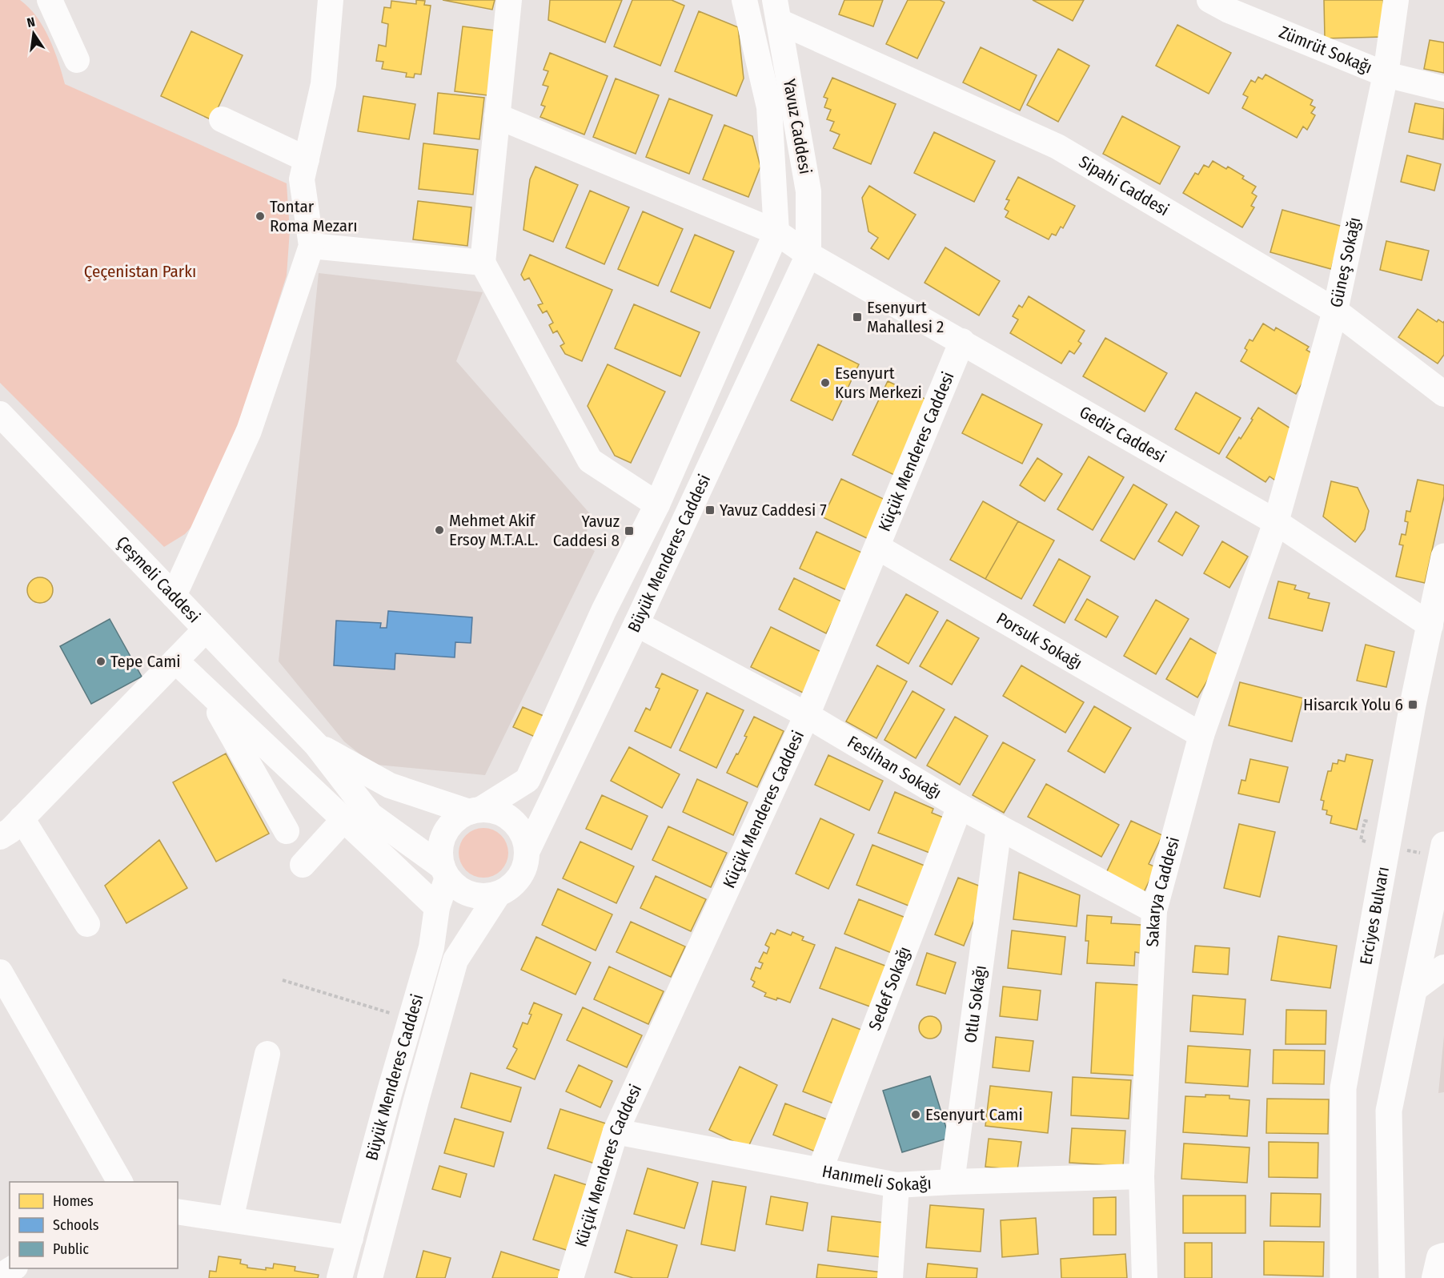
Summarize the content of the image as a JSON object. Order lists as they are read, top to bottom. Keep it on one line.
{"streets":{"highway":["Erciyes Bulvarı"],"street":["Zümrüt Sokağı","Yavuz Caddesi","Sipahi Caddesi","Güneş Sokağı","Gediz Caddesi","Küçük Menderes Caddesi","Büyük Menderes Caddesi","Çeşmeli Caddesi","Porsuk Sokağı","Feslihan Sokağı","Sakarya Caddesi","Sedef Sokağı","Otlu Sokağı","Hanımeli Sokağı"]},"crossings":[["Zümrüt Sokağı","Güneş Sokağı"],["Yavuz Caddesi","Sipahi Caddesi"],["Yavuz Caddesi","Gediz Caddesi"],["Yavuz Caddesi","Büyük Menderes Caddesi"],["Sipahi Caddesi","Güneş Sokağı"],["Güneş Sokağı","Gediz Caddesi"],["Güneş Sokağı","Sakarya Caddesi"],["Gediz Caddesi","Küçük Menderes Caddesi"],["Gediz Caddesi","Büyük Menderes Caddesi"],["Gediz Caddesi","Sakarya Caddesi"],["Gediz Caddesi","Erciyes Bulvarı"],["Küçük Menderes Caddesi","Porsuk Sokağı"],["Küçük Menderes Caddesi","Feslihan Sokağı"],["Küçük Menderes Caddesi","Hanımeli Sokağı"],["Büyük Menderes Caddesi","Çeşmeli Caddesi"],["Büyük Menderes Caddesi","Feslihan Sokağı"],["Porsuk Sokağı","Sakarya Caddesi"],["Feslihan Sokağı","Sakarya Caddesi"],["Feslihan Sokağı","Sedef Sokağı"],["Feslihan Sokağı","Otlu Sokağı"],["Sakarya Caddesi","Hanımeli Sokağı"],["Sedef Sokağı","Hanımeli Sokağı"],["Otlu Sokağı","Hanımeli Sokağı"]],"parks":["Çeçenistan Parkı"],"places":{"other":["Tontar Roma Mezarı","Esenyurt Kurs Merkezi","Mehmet Akif Ersoy M.T.A.L.","Tepe Cami","Esenyurt Cami"],"transit":["Esenyurt Mahallesi 2","Yavuz Caddesi 7","Yavuz Caddesi 8","Hisarcık Yolu 6"]},"legend":["Homes","Schools","Public"],"north":"top"}
